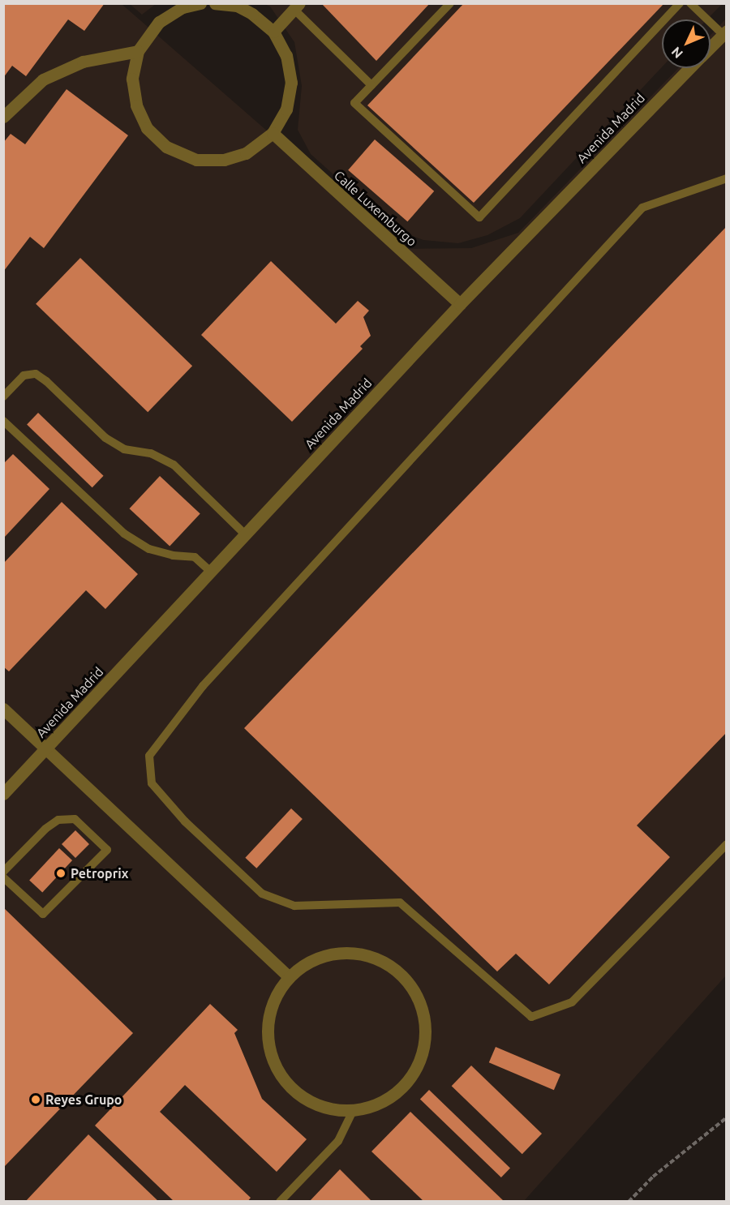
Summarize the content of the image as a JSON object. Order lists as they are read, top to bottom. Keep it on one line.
{"streets":{"street":["Avenida Madrid","Calle Luxemburgo"]},"crossings":[["Avenida Madrid","Calle Luxemburgo"]],"places":["Petroprix","Reyes Grupo"],"north":"bottom left"}
